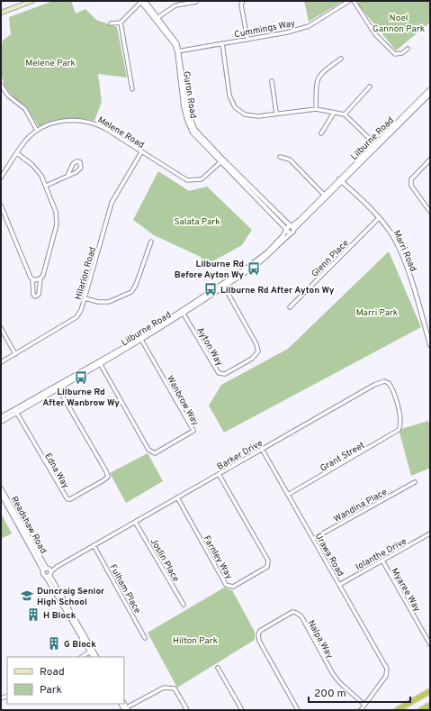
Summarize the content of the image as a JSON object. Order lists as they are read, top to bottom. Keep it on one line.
{"streets":{"street":["Cummings Way","Guron Road","Melene Road","Lilburne Road","Marri Road","Glenn Place","Hilarion Road","Ayton Way","Wanbrow Way","Barker Drive","Grant Street","Edna Way","Wandina Place","Readshaw Road","Iolanthe Drive","Urawa Road","Farnley Way","Joslin Place","Fulham Place","Myaree Way","Nalpa Way"]},"crossings":[["Cummings Way","Guron Road"],["Guron Road","Melene Road"],["Guron Road","Lilburne Road"],["Melene Road","Hilarion Road"],["Lilburne Road","Marri Road"],["Lilburne Road","Ayton Way"],["Lilburne Road","Wanbrow Way"],["Lilburne Road","Edna Way"],["Marri Road","Glenn Place"],["Barker Drive","Grant Street"],["Barker Drive","Readshaw Road"],["Barker Drive","Urawa Road"],["Barker Drive","Farnley Way"],["Barker Drive","Joslin Place"],["Barker Drive","Fulham Place"],["Grant Street","Urawa Road"],["Wandina Place","Urawa Road"],["Iolanthe Drive","Urawa Road"],["Iolanthe Drive","Myaree Way"],["Urawa Road","Nalpa Way"]],"parks":["Noel Gannon Park","Melene Park","Salata Park","Marri Park","Hilton Park"],"places":{"bus stop":["Lilburne Rd Before Ayton Wy","Lilburne Rd After Ayton Wy","Lilburne Rd After Wanbrow Wy"],"school or university":["Duncraig Senior High School"],"building":["H Block","G Block"]},"legend":["Road","Park"],"scale_bar":"200 m"}
